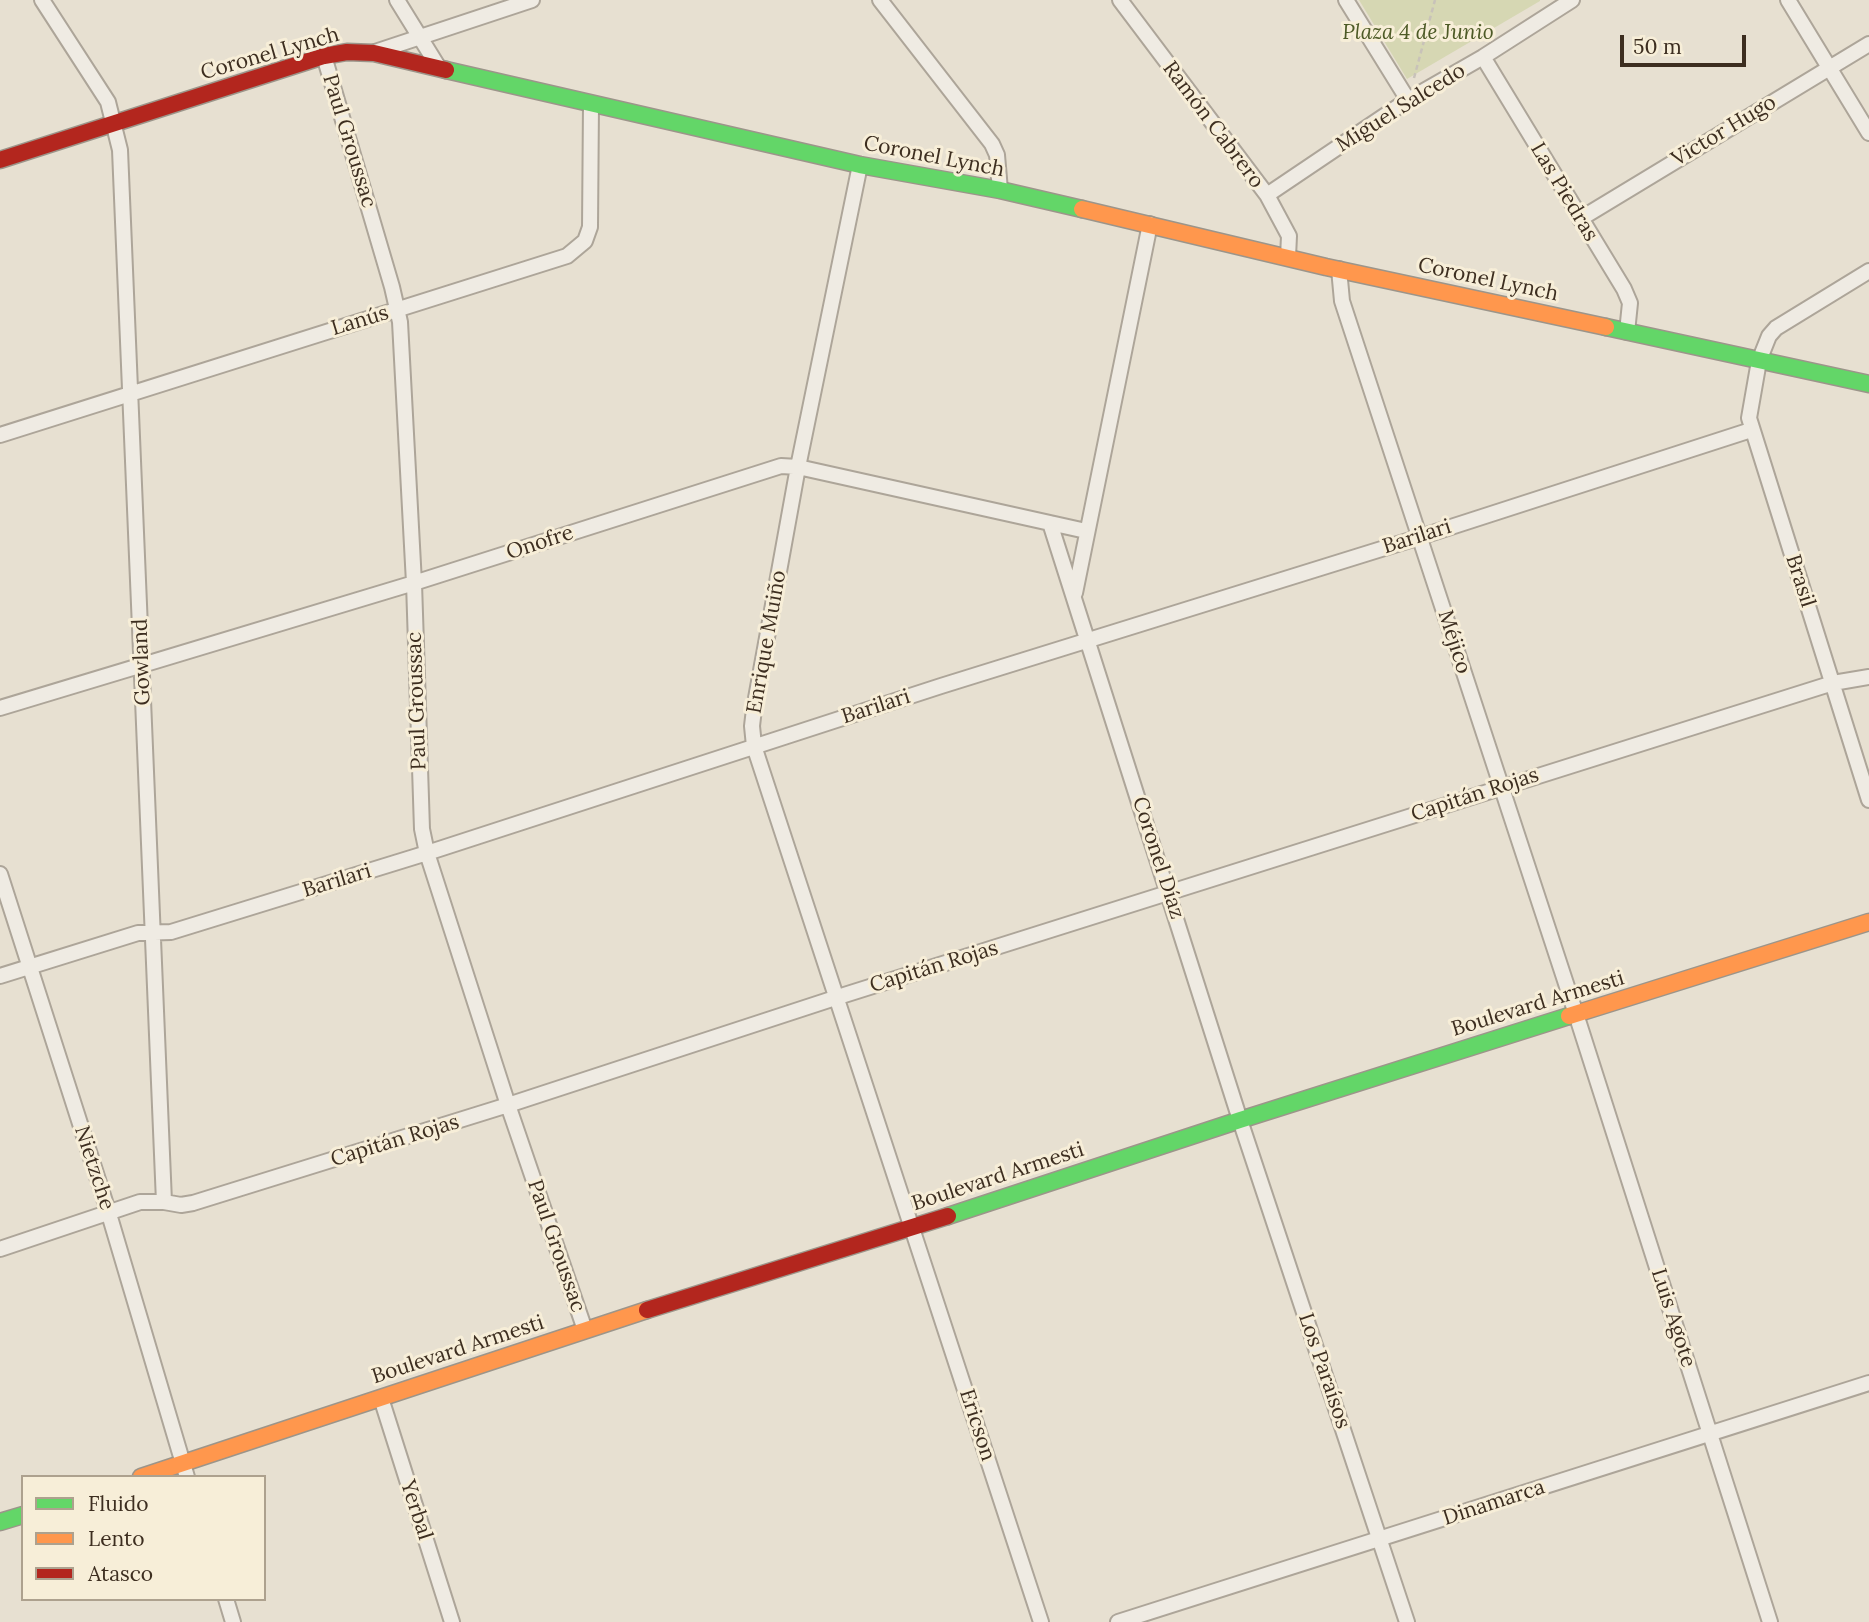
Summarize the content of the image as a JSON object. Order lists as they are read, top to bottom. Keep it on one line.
{"streets":{"street":["Coronel Lynch","Miguel Salcedo","Ramón Cabrero","Victor Hugo","Paul Groussac","Las Piedras","Lanús","Barilari","Onofre","Brasil","Enrique Muiño","Méjico","Gowland","Capitán Rojas","Coronel Díaz","Boulevard Armesti","Nietzche","Luis Agote","Los Paraísos","Ericson","Dinamarca","Yerbal"]},"crossings":[["Coronel Lynch","Ramón Cabrero"],["Coronel Lynch","Paul Groussac"],["Coronel Lynch","Las Piedras"],["Coronel Lynch","Lanús"],["Coronel Lynch","Brasil"],["Coronel Lynch","Enrique Muiño"],["Coronel Lynch","Méjico"],["Coronel Lynch","Gowland"],["Coronel Lynch","Coronel Díaz"],["Miguel Salcedo","Ramón Cabrero"],["Miguel Salcedo","Las Piedras"],["Victor Hugo","Las Piedras"],["Paul Groussac","Lanús"],["Paul Groussac","Barilari"],["Paul Groussac","Onofre"],["Paul Groussac","Capitán Rojas"],["Paul Groussac","Boulevard Armesti"],["Lanús","Gowland"],["Barilari","Brasil"],["Barilari","Enrique Muiño"],["Barilari","Méjico"],["Barilari","Gowland"],["Barilari","Coronel Díaz"],["Barilari","Nietzche"],["Onofre","Enrique Muiño"],["Onofre","Gowland"],["Onofre","Coronel Díaz"],["Brasil","Capitán Rojas"],["Enrique Muiño","Capitán Rojas"],["Enrique Muiño","Boulevard Armesti"],["Enrique Muiño","Ericson"],["Méjico","Capitán Rojas"],["Méjico","Boulevard Armesti"],["Méjico","Luis Agote"],["Gowland","Capitán Rojas"],["Capitán Rojas","Coronel Díaz"],["Capitán Rojas","Nietzche"],["Coronel Díaz","Boulevard Armesti"],["Coronel Díaz","Los Paraísos"],["Boulevard Armesti","Nietzche"],["Boulevard Armesti","Luis Agote"],["Boulevard Armesti","Los Paraísos"],["Boulevard Armesti","Ericson"],["Boulevard Armesti","Yerbal"],["Luis Agote","Dinamarca"],["Los Paraísos","Dinamarca"]],"parks":["Plaza 4 de Junio"],"legend":["Fluido","Lento","Atasco"],"scale_bar":"50 m"}
